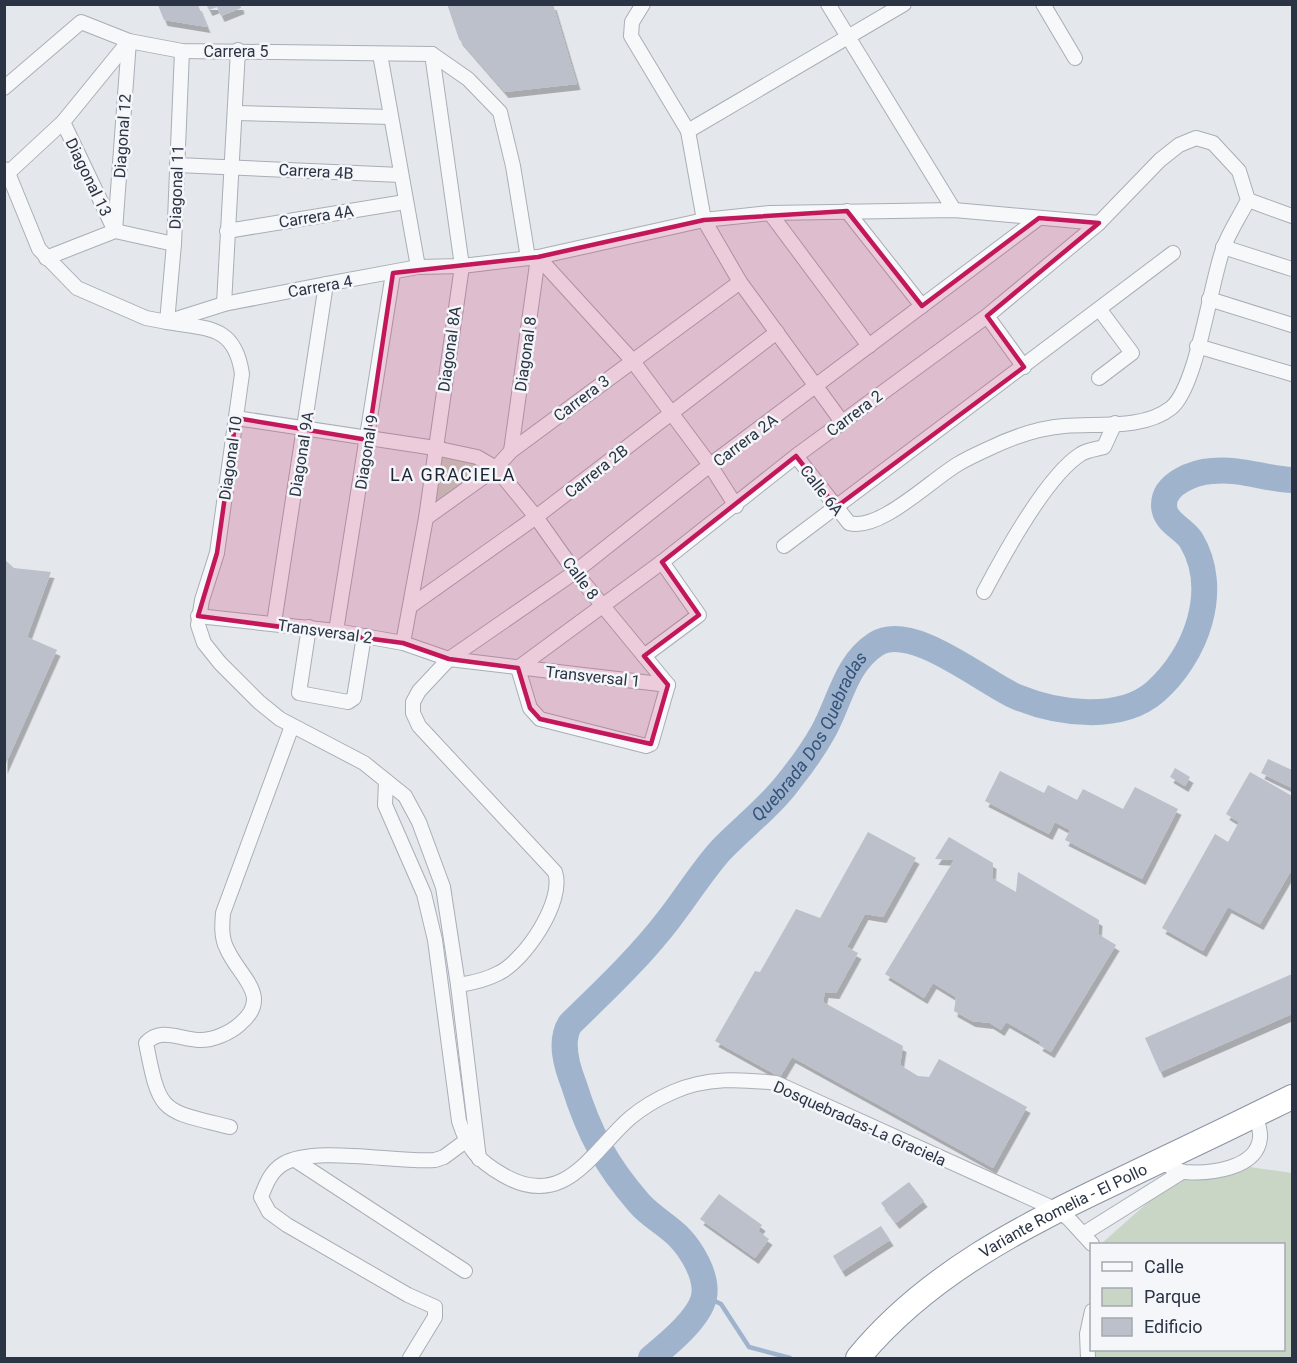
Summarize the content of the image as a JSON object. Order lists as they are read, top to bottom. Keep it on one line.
{"streets":{"highway":["Variante Romelia - El Pollo"],"street":["Carrera 5","Diagonal 12","Carrera 4B","Diagonal 13","Diagonal 11","Carrera 4A","Carrera 4","Diagonal 8A","Diagonal 8","Carrera 3","Carrera 2","Carrera 2A","Diagonal 9","Diagonal 9A","Diagonal 10","Carrera 2B","Calle 6A","Calle 8","Transversal 2","Transversal 1","Dosquebradas-La Graciela"]},"crossings":[["Carrera 5","Diagonal 12"],["Carrera 5","Diagonal 11"],["Carrera 5","Diagonal 8A"],["Carrera 5","Diagonal 8"],["Diagonal 12","Diagonal 13"],["Carrera 4B","Diagonal 11"],["Diagonal 11","Carrera 4"],["Diagonal 11","Diagonal 10"],["Carrera 4","Diagonal 8A"],["Carrera 4","Diagonal 8"],["Carrera 4","Carrera 2"],["Carrera 4","Carrera 2A"],["Carrera 4","Diagonal 9"],["Carrera 4","Diagonal 9A"],["Carrera 4","Diagonal 10"],["Diagonal 8A","Diagonal 8"],["Diagonal 8A","Carrera 3"],["Diagonal 8A","Carrera 2B"],["Diagonal 8A","Transversal 2"],["Diagonal 8","Carrera 3"],["Carrera 3","Calle 8"],["Carrera 2","Calle 6A"],["Carrera 2","Calle 8"],["Carrera 2","Transversal 1"],["Carrera 2A","Calle 8"],["Carrera 2A","Transversal 2"],["Carrera 2A","Transversal 1"],["Carrera 2A","Dosquebradas-La Graciela"],["Diagonal 9","Transversal 2"],["Diagonal 9A","Transversal 2"],["Diagonal 10","Transversal 2"],["Diagonal 10","Dosquebradas-La Graciela"],["Carrera 2B","Calle 8"],["Calle 8","Transversal 1"],["Transversal 2","Transversal 1"],["Dosquebradas-La Graciela","Variante Romelia - El Pollo"]],"districts":["LA GRACIELA"],"water":["Quebrada Dos Quebradas"],"legend":["Calle","Parque","Edificio"]}
